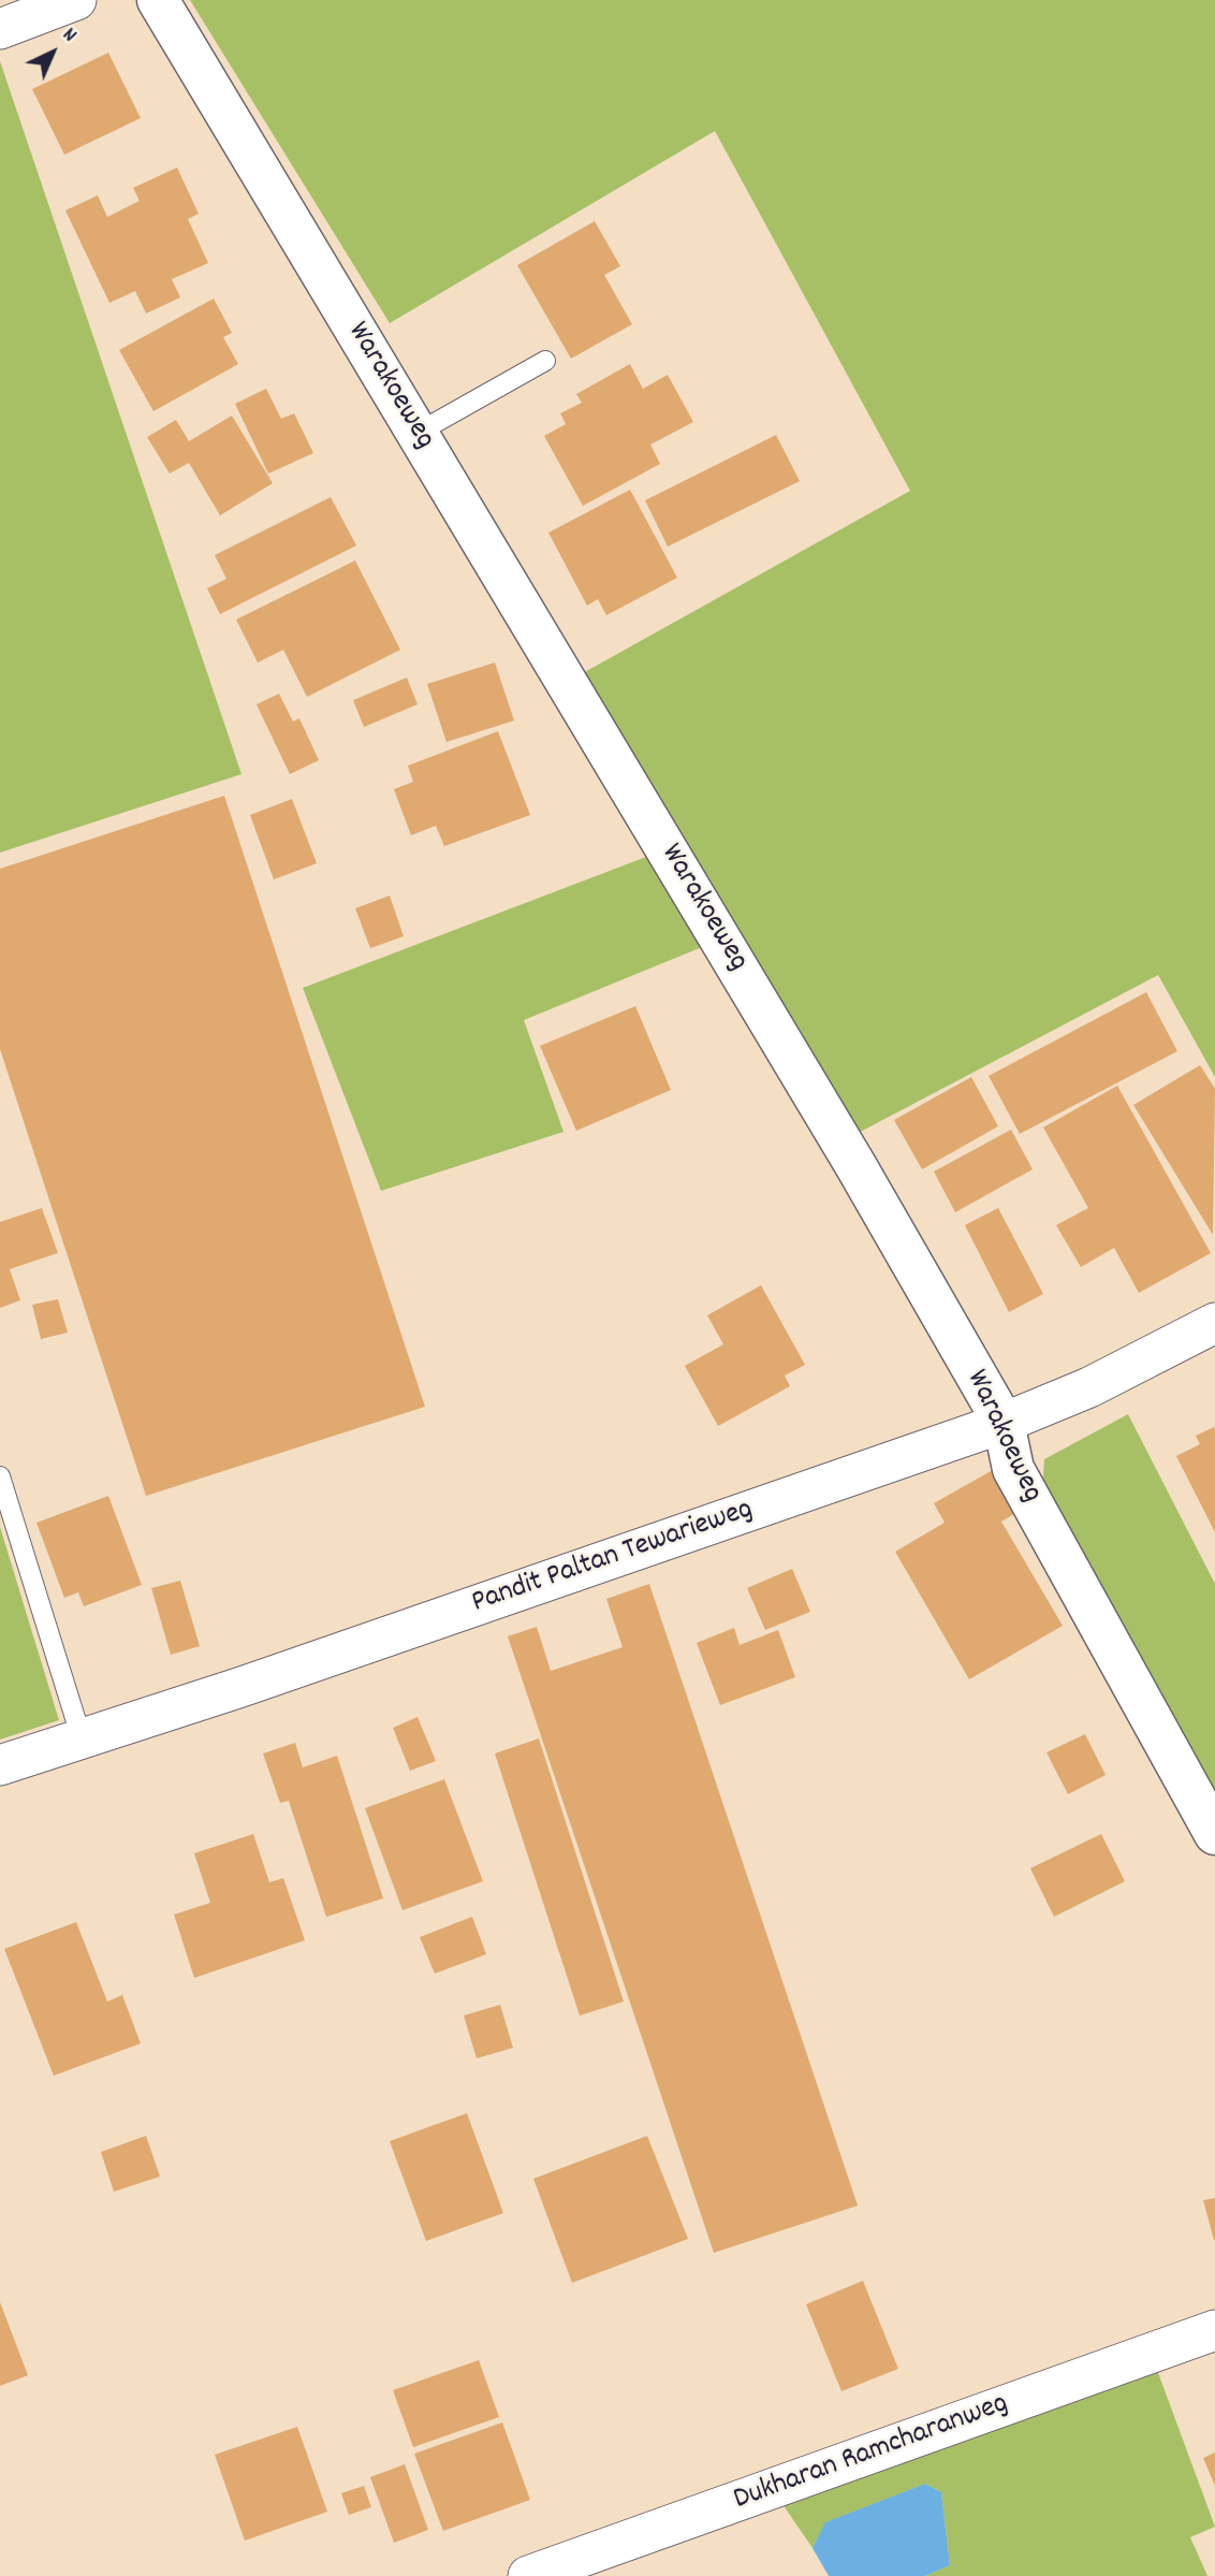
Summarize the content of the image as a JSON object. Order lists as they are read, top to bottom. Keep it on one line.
{"streets":{"street":["Warakoeweg","Pandit Paltan Tewarieweg","Dukharan Ramcharanweg"]},"crossings":[["Warakoeweg","Pandit Paltan Tewarieweg"]],"north":"top right"}
